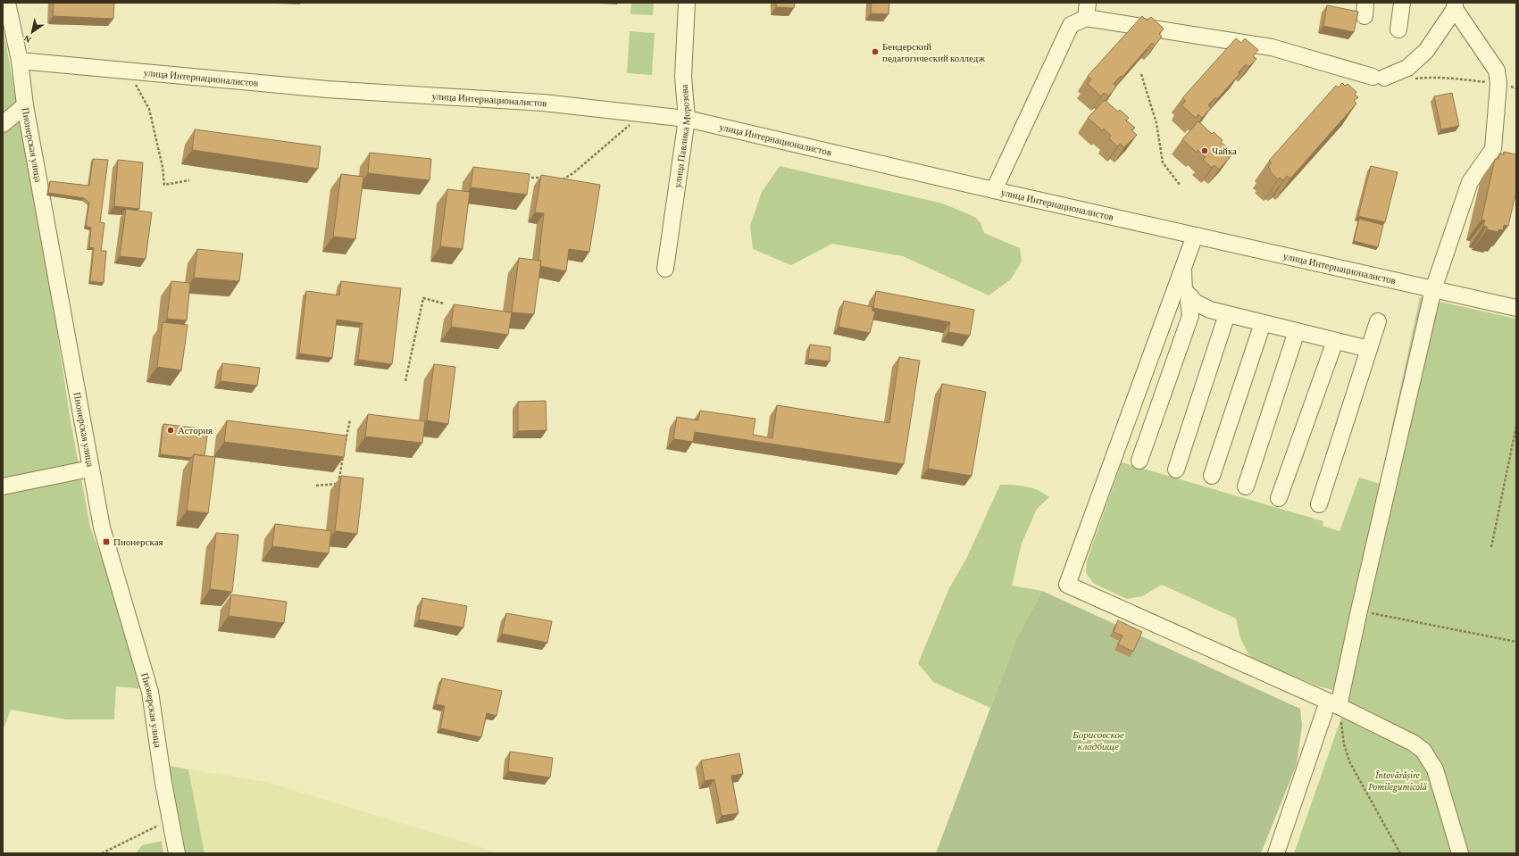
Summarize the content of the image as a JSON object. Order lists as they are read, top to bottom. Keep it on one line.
{"streets":{"street":["улица Интернационалистов","улица Павлика Морозова","Пионерская улица"]},"crossings":[["улица Интернационалистов","улица Павлика Морозова"],["улица Интернационалистов","Пионерская улица"]],"parks":["Борисовское кладбище","Întovărășire Pomilegumicolă"],"places":{"other":["Бендерский педагогический колледж","Чайка","Астория"],"transit":["Пионерская"]},"north":"bottom left"}
